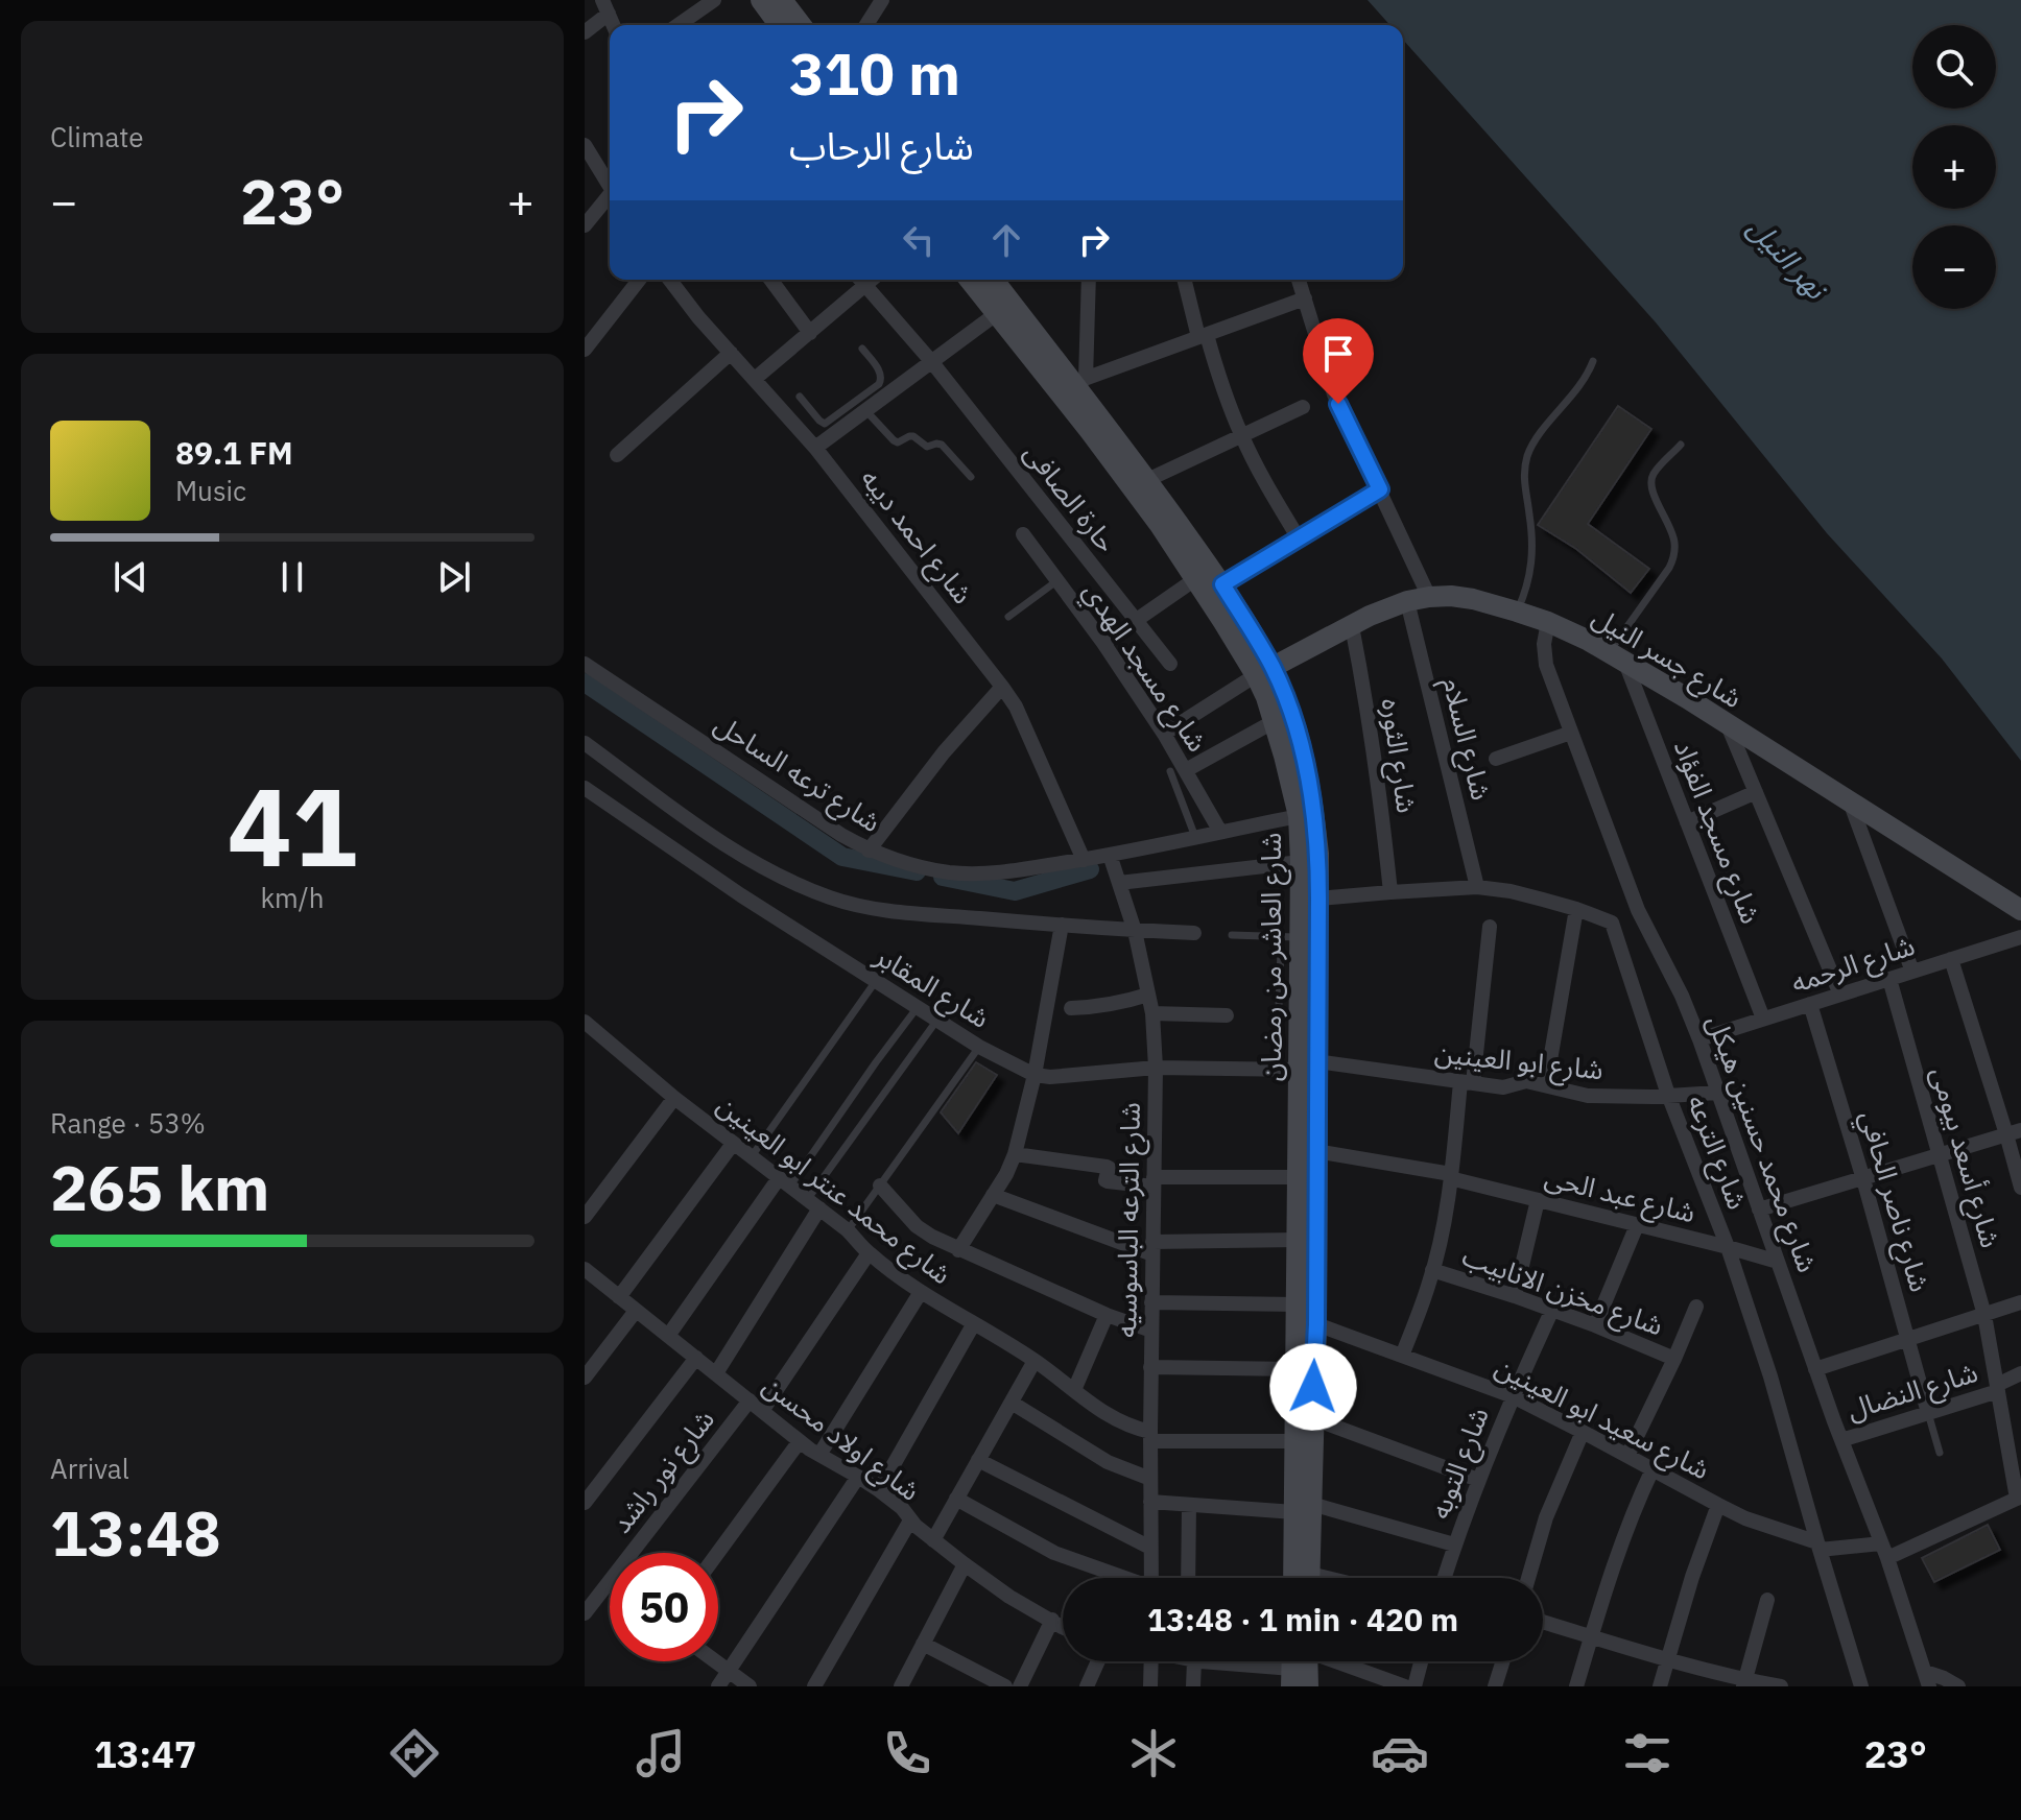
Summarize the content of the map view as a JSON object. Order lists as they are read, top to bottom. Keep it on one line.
{"streets":{"main road":["شارع جسر النيل","شارع العاشر من رمضان"],"street":["حارة الصافى","شارع احمد ديبه","شارع مسجد الهدي","شارع السلام","شارع الثوره","شارع ترعه الساحل","شارع مسجد الفؤاد","شارع الرحمه","شارع المقابر","شارع ابو العينين","شارع محمد حسنين هيكل","شارع الترعه","شارع أسعد بيومى","شارع محمد عنتر ابو العينين","شارع عبد الحى","شارع ناصر الحافي","شارع الترعه الباسوسيه","شارع مخزن الانابيب","شارع النضال","شارع سعيد ابو العينين","شارع اولاد محسن","شارع التوبه","شارع نور راشد"]},"crossings":[["شارع احمد ديبه","شارع ترعه الساحل"],["شارع جسر النيل","شارع السلام"],["شارع جسر النيل","شارع الثوره"],["شارع جسر النيل","شارع مسجد الفؤاد"],["شارع جسر النيل","شارع العاشر من رمضان"],["شارع جسر النيل","شارع محمد حسنين هيكل"],["شارع مسجد الهدي","شارع ترعه الساحل"],["شارع السلام","شارع الترعه"],["شارع الثوره","شارع الترعه"],["شارع ترعه الساحل","شارع العاشر من رمضان"],["شارع ترعه الساحل","شارع الترعه الباسوسيه"],["شارع مسجد الفؤاد","شارع الرحمه"],["شارع العاشر من رمضان","شارع المقابر"],["شارع العاشر من رمضان","شارع ابو العينين"],["شارع العاشر من رمضان","شارع الترعه"],["شارع العاشر من رمضان","شارع محمد عنتر ابو العينين"],["شارع العاشر من رمضان","شارع عبد الحى"],["شارع العاشر من رمضان","شارع سعيد ابو العينين"],["شارع الرحمه","شارع محمد حسنين هيكل"],["شارع الرحمه","شارع أسعد بيومى"],["شارع الرحمه","شارع ناصر الحافي"],["شارع المقابر","شارع ابو العينين"],["شارع المقابر","شارع الترعه الباسوسيه"],["شارع ابو العينين","شارع محمد حسنين هيكل"],["شارع ابو العينين","شارع الترعه"],["شارع محمد حسنين هيكل","شارع عبد الحى"],["شارع محمد حسنين هيكل","شارع النضال"],["شارع الترعه","شارع عبد الحى"],["شارع الترعه","شارع سعيد ابو العينين"],["شارع أسعد بيومى","شارع النضال"],["شارع محمد عنتر ابو العينين","شارع الترعه الباسوسيه"],["شارع ناصر الحافي","شارع النضال"],["شارع مخزن الانابيب","شارع التوبه"],["شارع سعيد ابو العينين","شارع التوبه"],["شارع اولاد محسن","شارع نور راشد"]],"water":["نهر النيل"],"page":{"tile":["Climate",["41","km/h"],["Range · 53%","265 km"],["Arrival","13:48"]],"map_buttons":["+","−"],"turn":["310 m","شارع الرحاب"],"heat":["−","23°","+"],"song":["89.1 FM","Music"],"limit":"50","trip":"13:48 · 1 min · 420 m","tabs":["13:47","23°"]}}
